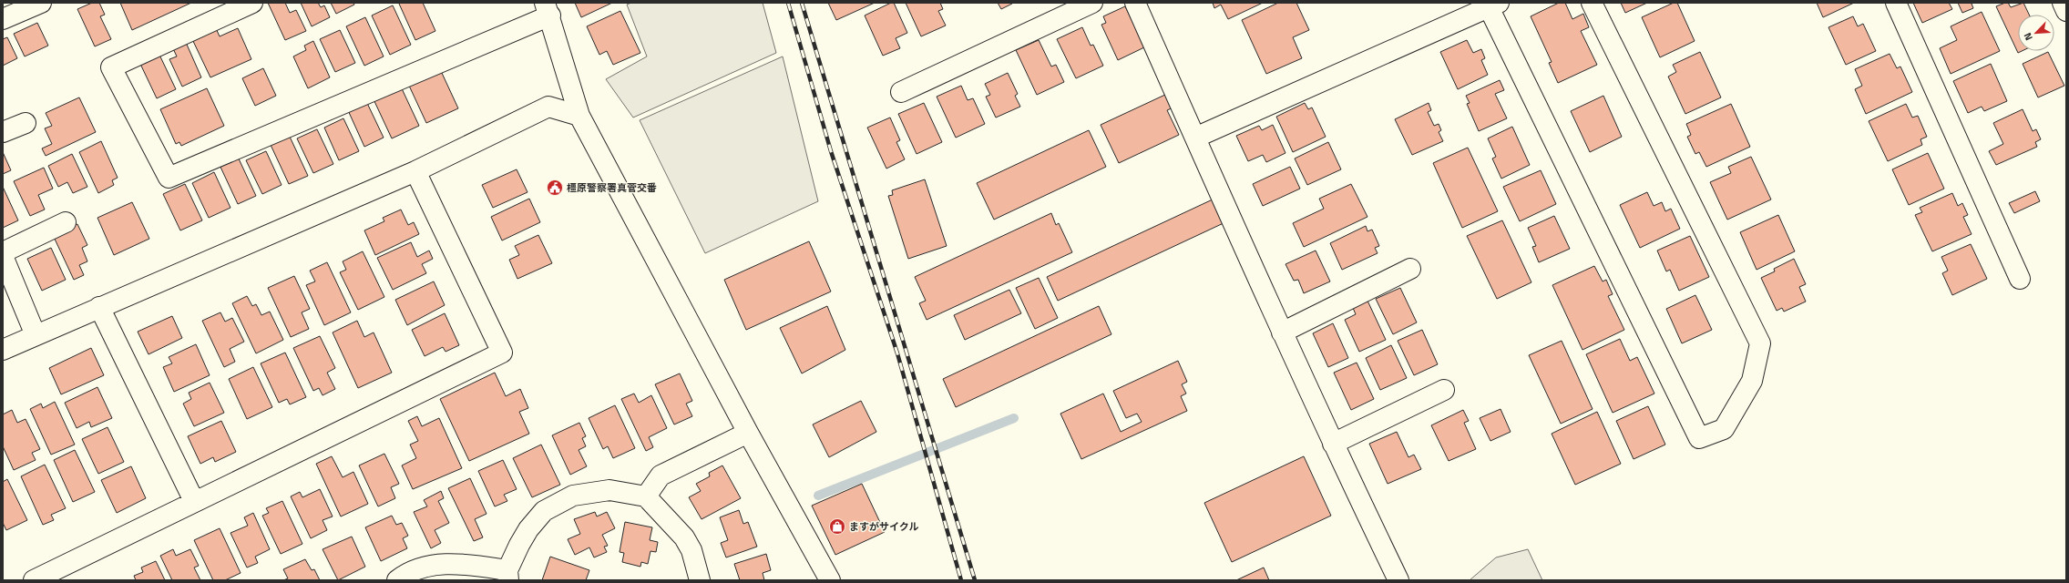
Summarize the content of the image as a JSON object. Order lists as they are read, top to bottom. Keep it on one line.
{"places":{"public building":["橿原警察署真菅交番"],"shop":["ますがサイクル"]},"north":"bottom left"}
